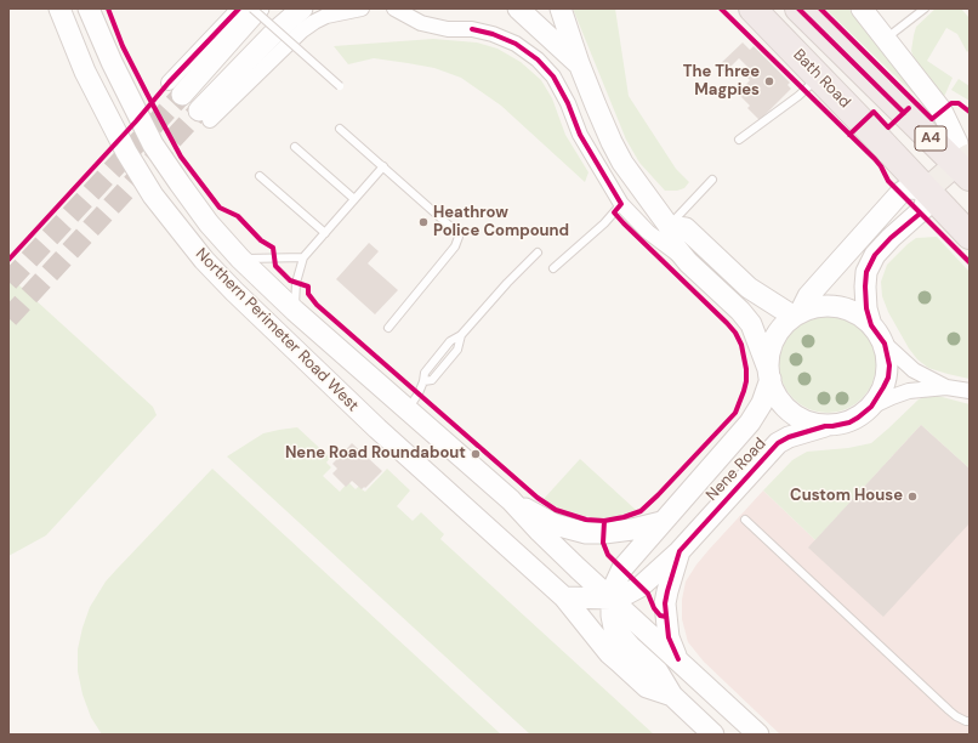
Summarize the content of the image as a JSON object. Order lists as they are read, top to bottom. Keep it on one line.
{"streets":{"highway":["Bath Road","A4"],"street":["Northern Perimeter Road West","Nene Road"]},"crossings":[["Northern Perimeter Road West","Nene Road"]],"places":["The Three Magpies","Heathrow Police Compound","Nene Road Roundabout","Custom House"]}
